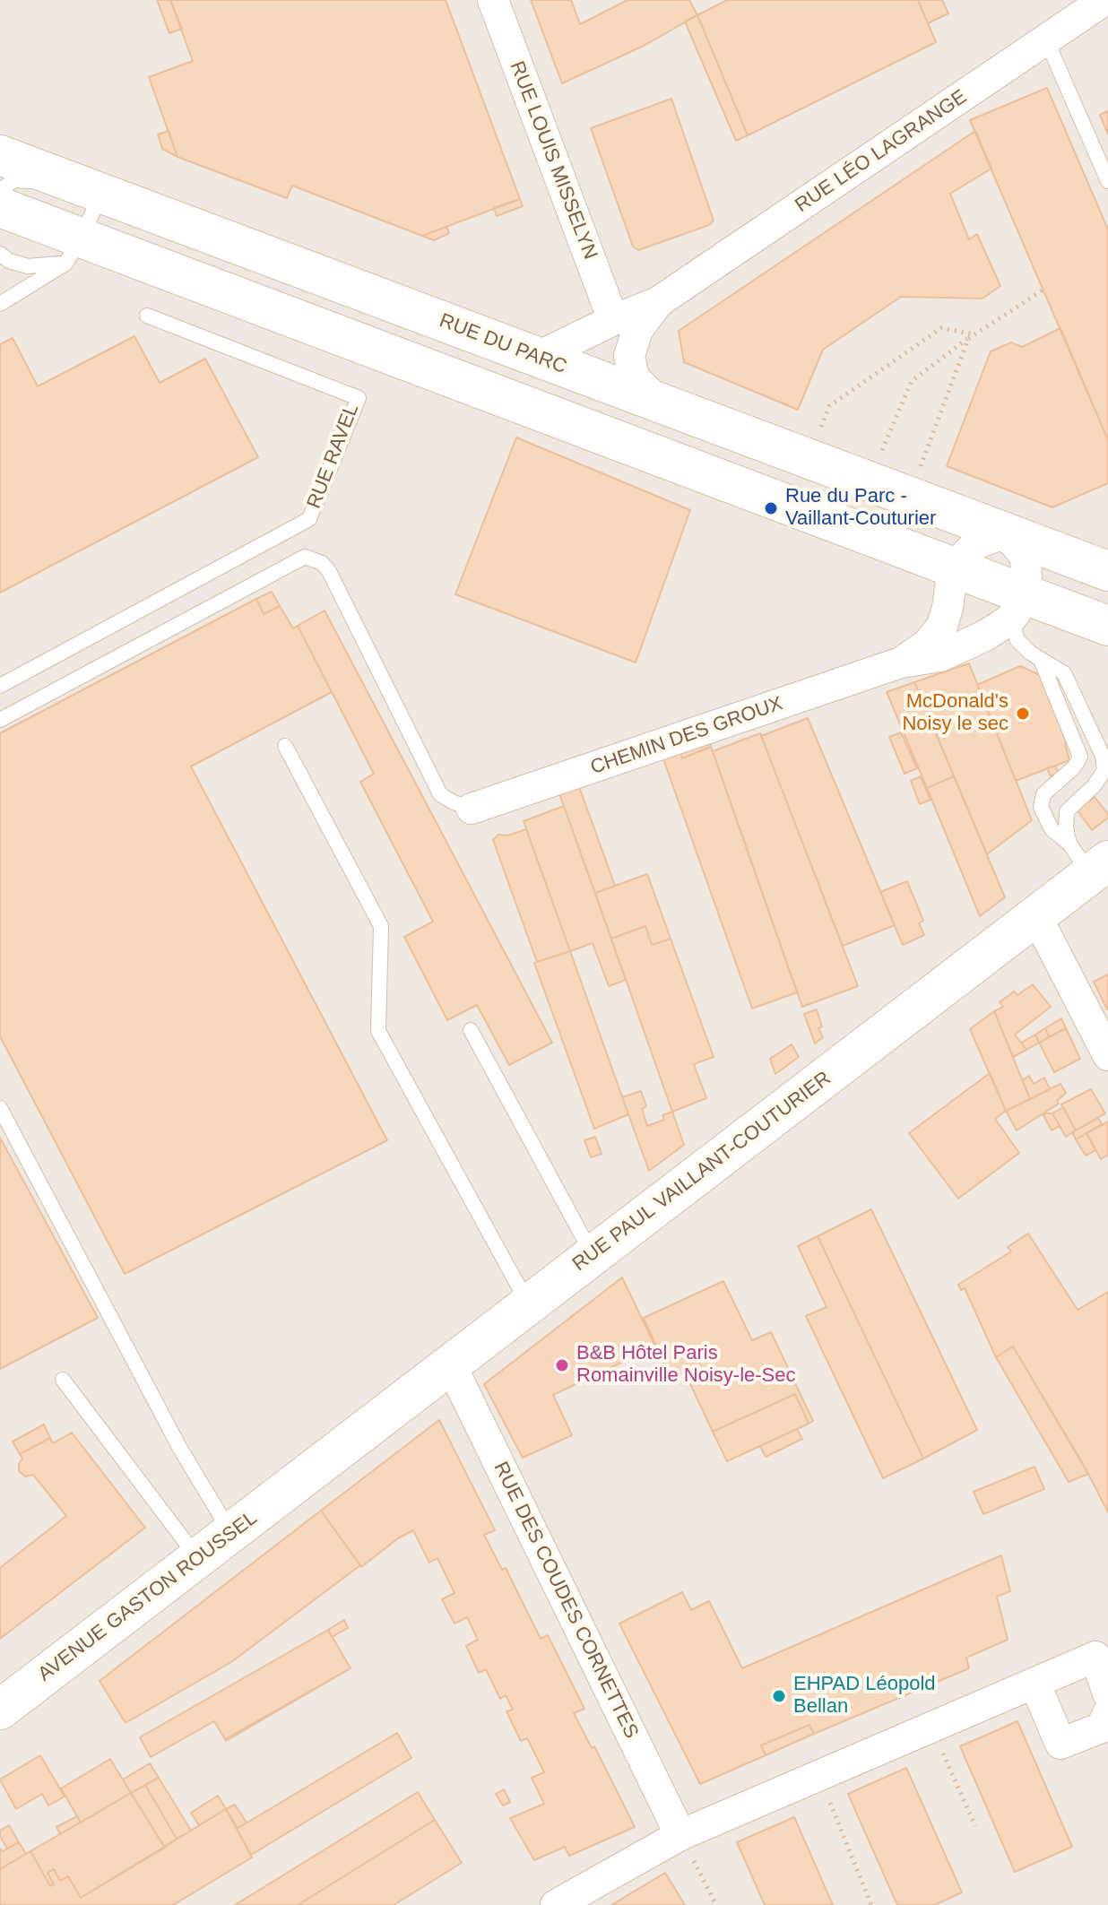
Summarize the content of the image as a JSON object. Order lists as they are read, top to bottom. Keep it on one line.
{"streets":{"main road":["RUE DU PARC","RUE PAUL VAILLANT-COUTURIER","AVENUE GASTON ROUSSEL"],"street":["RUE LÉO LAGRANGE","RUE LOUIS MISSELYN","CHEMIN DES GROUX","RUE DES COUDES CORNETTES"],"lane":["RUE RAVEL"]},"crossings":[["RUE DU PARC","CHEMIN DES GROUX"],["RUE PAUL VAILLANT-COUTURIER","AVENUE GASTON ROUSSEL"],["RUE PAUL VAILLANT-COUTURIER","RUE DES COUDES CORNETTES"]],"places":["Rue du Parc - Vaillant-Couturier","McDonald's Noisy le sec","B&B Hôtel Paris Romainville Noisy-le-Sec","EHPAD Léopold Bellan"]}
